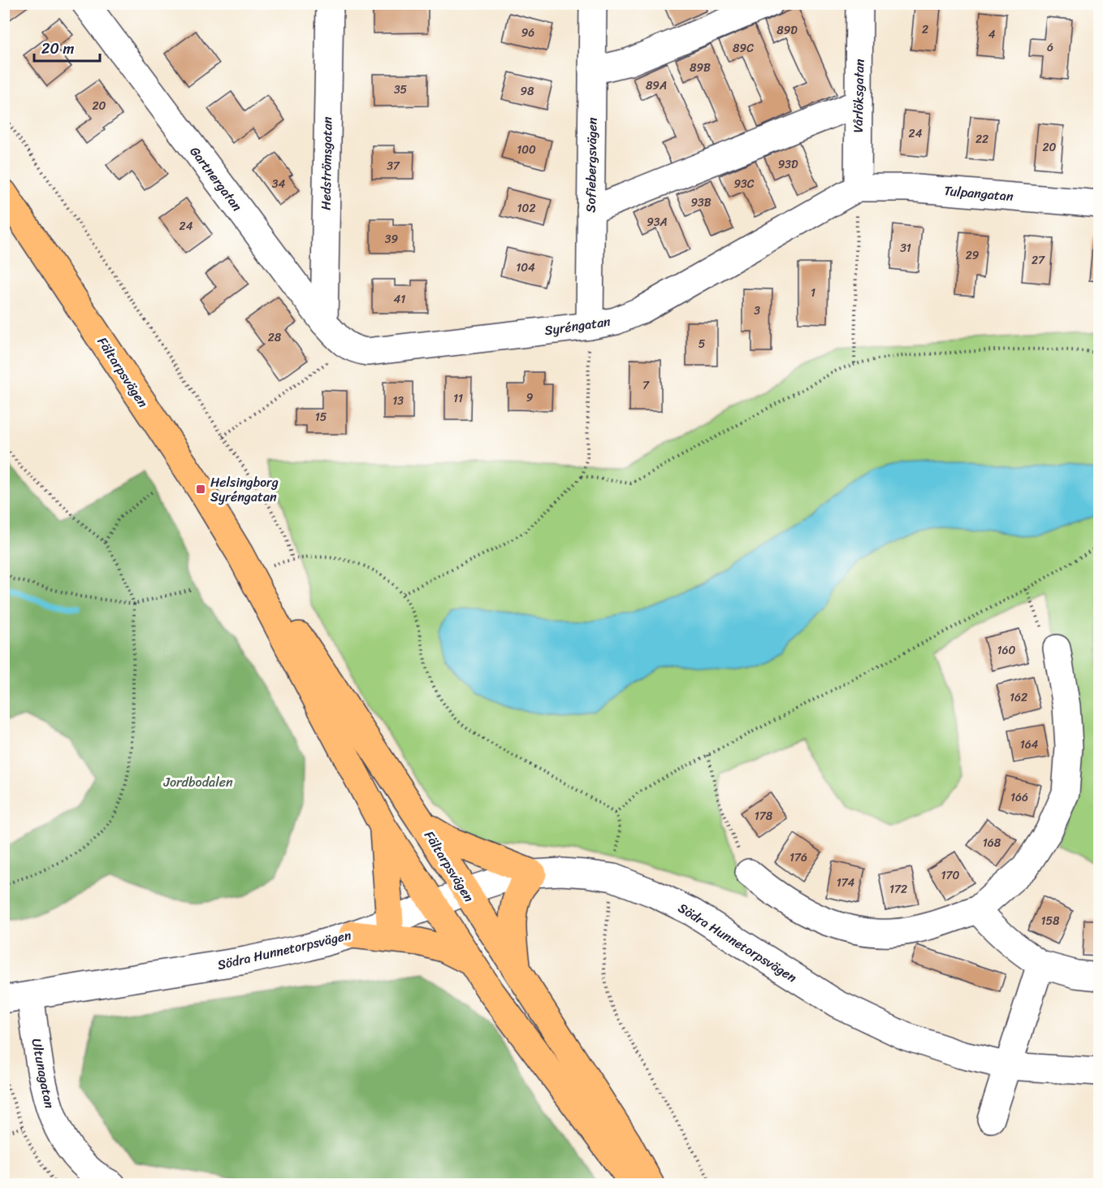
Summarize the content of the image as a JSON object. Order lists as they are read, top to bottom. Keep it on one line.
{"streets":{"main road":["Fältarpsvägen"],"street":["Vårlöksgatan","Hedströmsgatan","Sofiebergsvägen","Gartnergatan","Tulpangatan","Syréngatan","Södra Hunnetorpsvägen","Ultunagatan"]},"crossings":[["Vårlöksgatan","Tulpangatan"],["Vårlöksgatan","Syréngatan"],["Hedströmsgatan","Gartnergatan"],["Sofiebergsvägen","Syréngatan"],["Gartnergatan","Syréngatan"],["Tulpangatan","Syréngatan"],["Fältarpsvägen","Södra Hunnetorpsvägen"],["Södra Hunnetorpsvägen","Ultunagatan"]],"parks":["Jordbodalen"],"places":{"transit":["Helsingborg Syréngatan"]},"house_numbers":["2","89D","96","4","6","89C","89B","89A","35","98","20","24","22","20","100","93D","37","34","93C","93B","102","93A","24","39","31","29","27","104","1","41","3","28","5","7","9","11","13","15","160","162","164","166","178","168","176","170","174","172","158"],"scale_bar":"20 m"}
